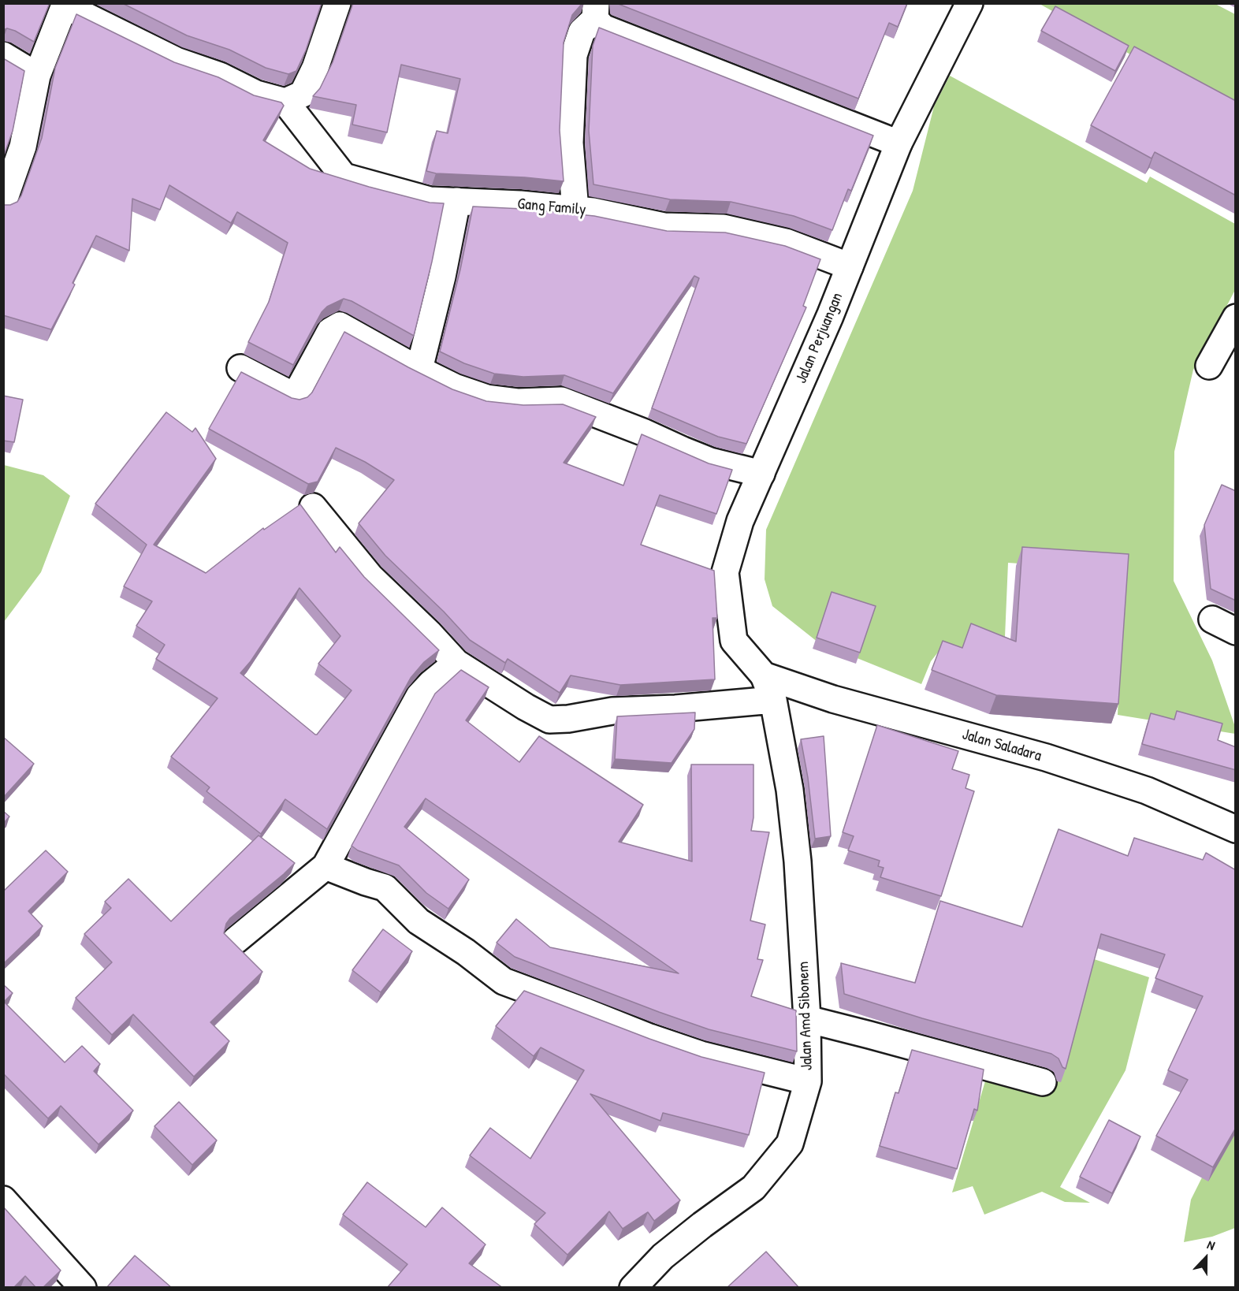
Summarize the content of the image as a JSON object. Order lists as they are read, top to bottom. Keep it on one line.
{"streets":{"street":["Gang Family","Jalan Perjuangan","Jalan Saladara","Jalan Amd Sibonem"]},"crossings":[["Gang Family","Jalan Perjuangan"],["Jalan Perjuangan","Jalan Saladara"],["Jalan Perjuangan","Jalan Amd Sibonem"],["Jalan Saladara","Jalan Amd Sibonem"]],"north":"top"}
